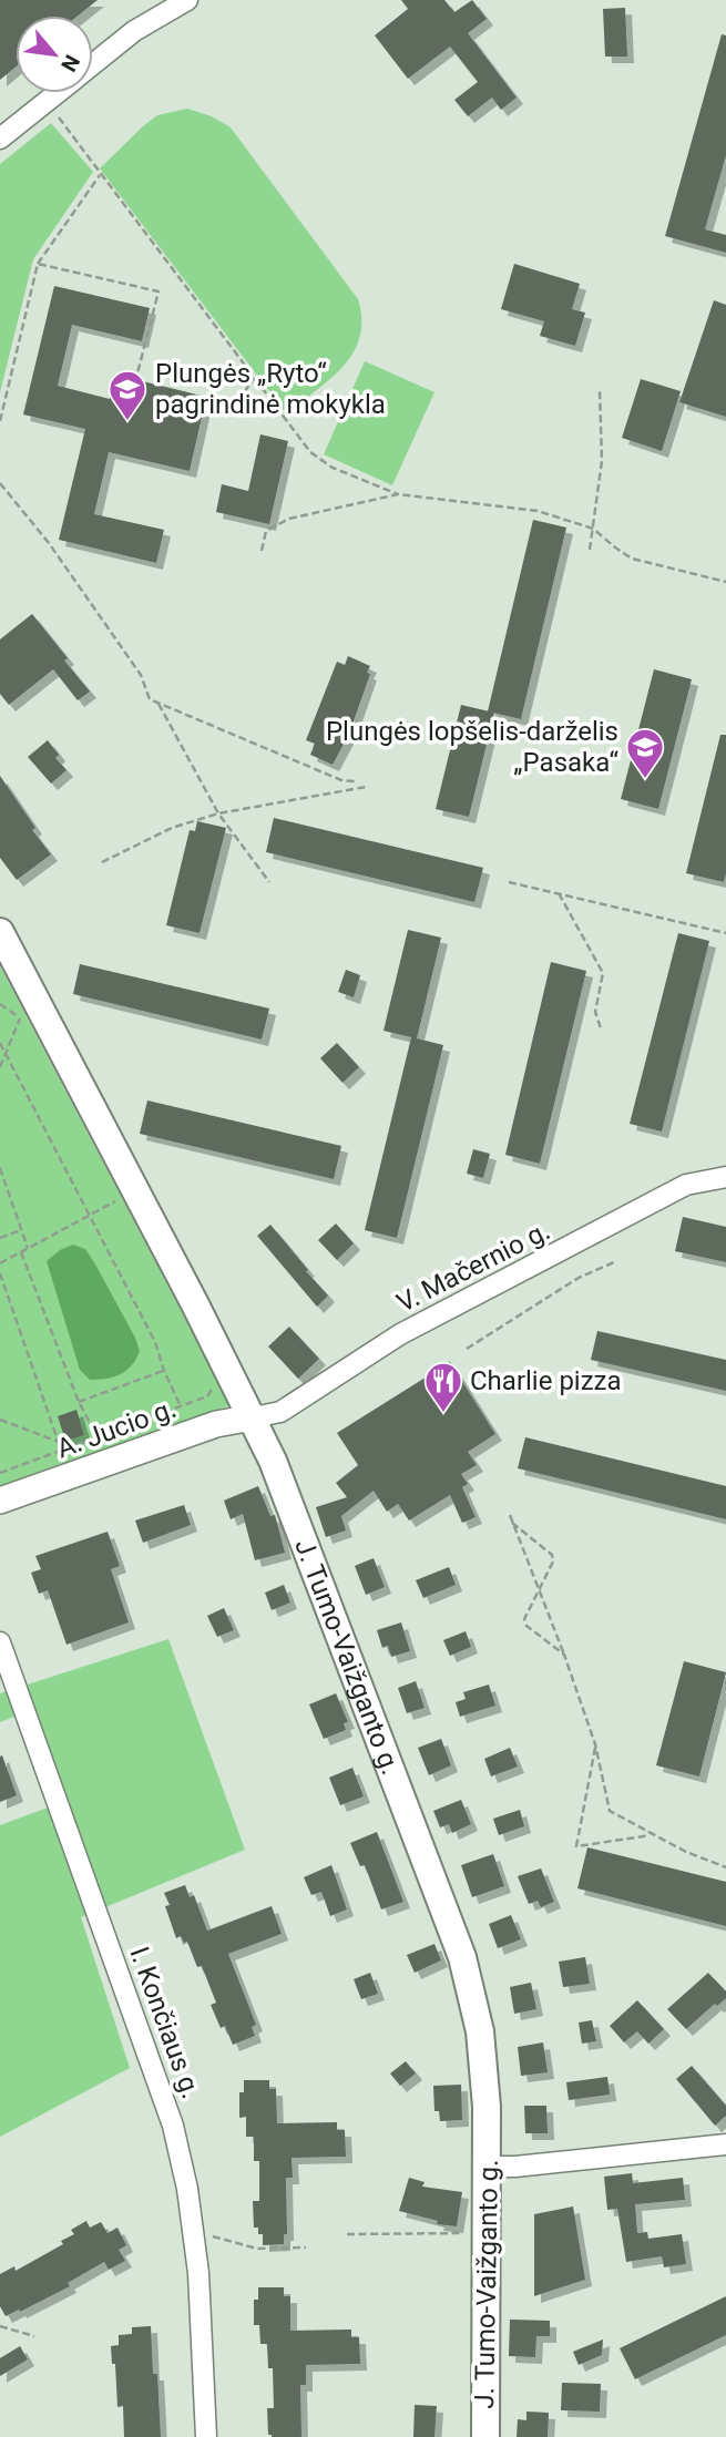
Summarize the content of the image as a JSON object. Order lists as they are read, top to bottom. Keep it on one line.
{"streets":{"main road":["J. Tumo-Vaižganto g."],"street":["V. Mačernio g.","A. Jucio g.","I. Končiaus g."]},"crossings":[["V. Mačernio g.","A. Jucio g."],["V. Mačernio g.","J. Tumo-Vaižganto g."],["A. Jucio g.","J. Tumo-Vaižganto g."]],"places":{"school or university":["Plungės „Ryto“ pagrindinė mokykla","Plungės lopšelis-darželis „Pasaka“"],"restaurant":["Charlie pizza"]},"north":"bottom right"}
